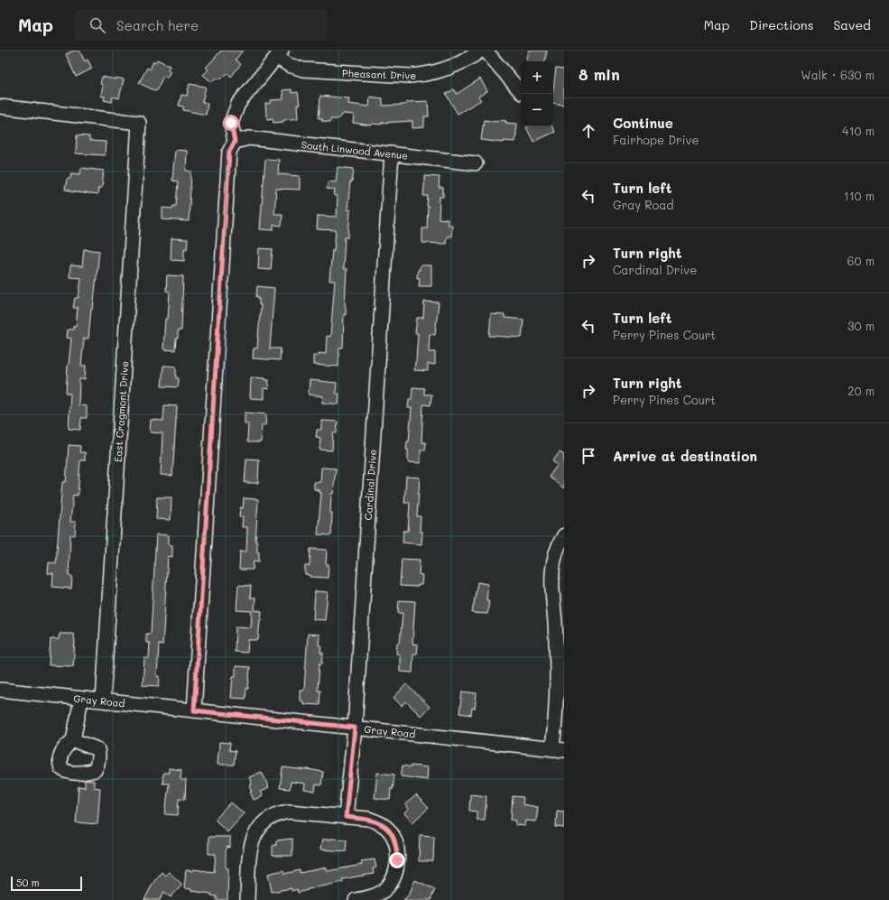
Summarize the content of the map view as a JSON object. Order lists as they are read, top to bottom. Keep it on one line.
{"streets":{"street":["Pheasant Drive","South Linwood Avenue","East Cragmont Drive","Cardinal Drive","Gray Road"]},"crossings":[["South Linwood Avenue","Cardinal Drive"],["East Cragmont Drive","Gray Road"],["Cardinal Drive","Gray Road"]],"scale_bar":"50 m","page":{"header":"Map","search":"Search here","nav":["Map","Directions","Saved"],"heading":["8 min","Walk · 630 m"],"map_buttons":["+","−"],"list":[["Continue","Fairhope Drive","410 m"],["Turn left","Gray Road","110 m"],["Turn right","Cardinal Drive","60 m"],["Turn left","Perry Pines Court","30 m"],["Turn right","Perry Pines Court","20 m"],"Arrive at destination"],"scale":"50 m"}}
